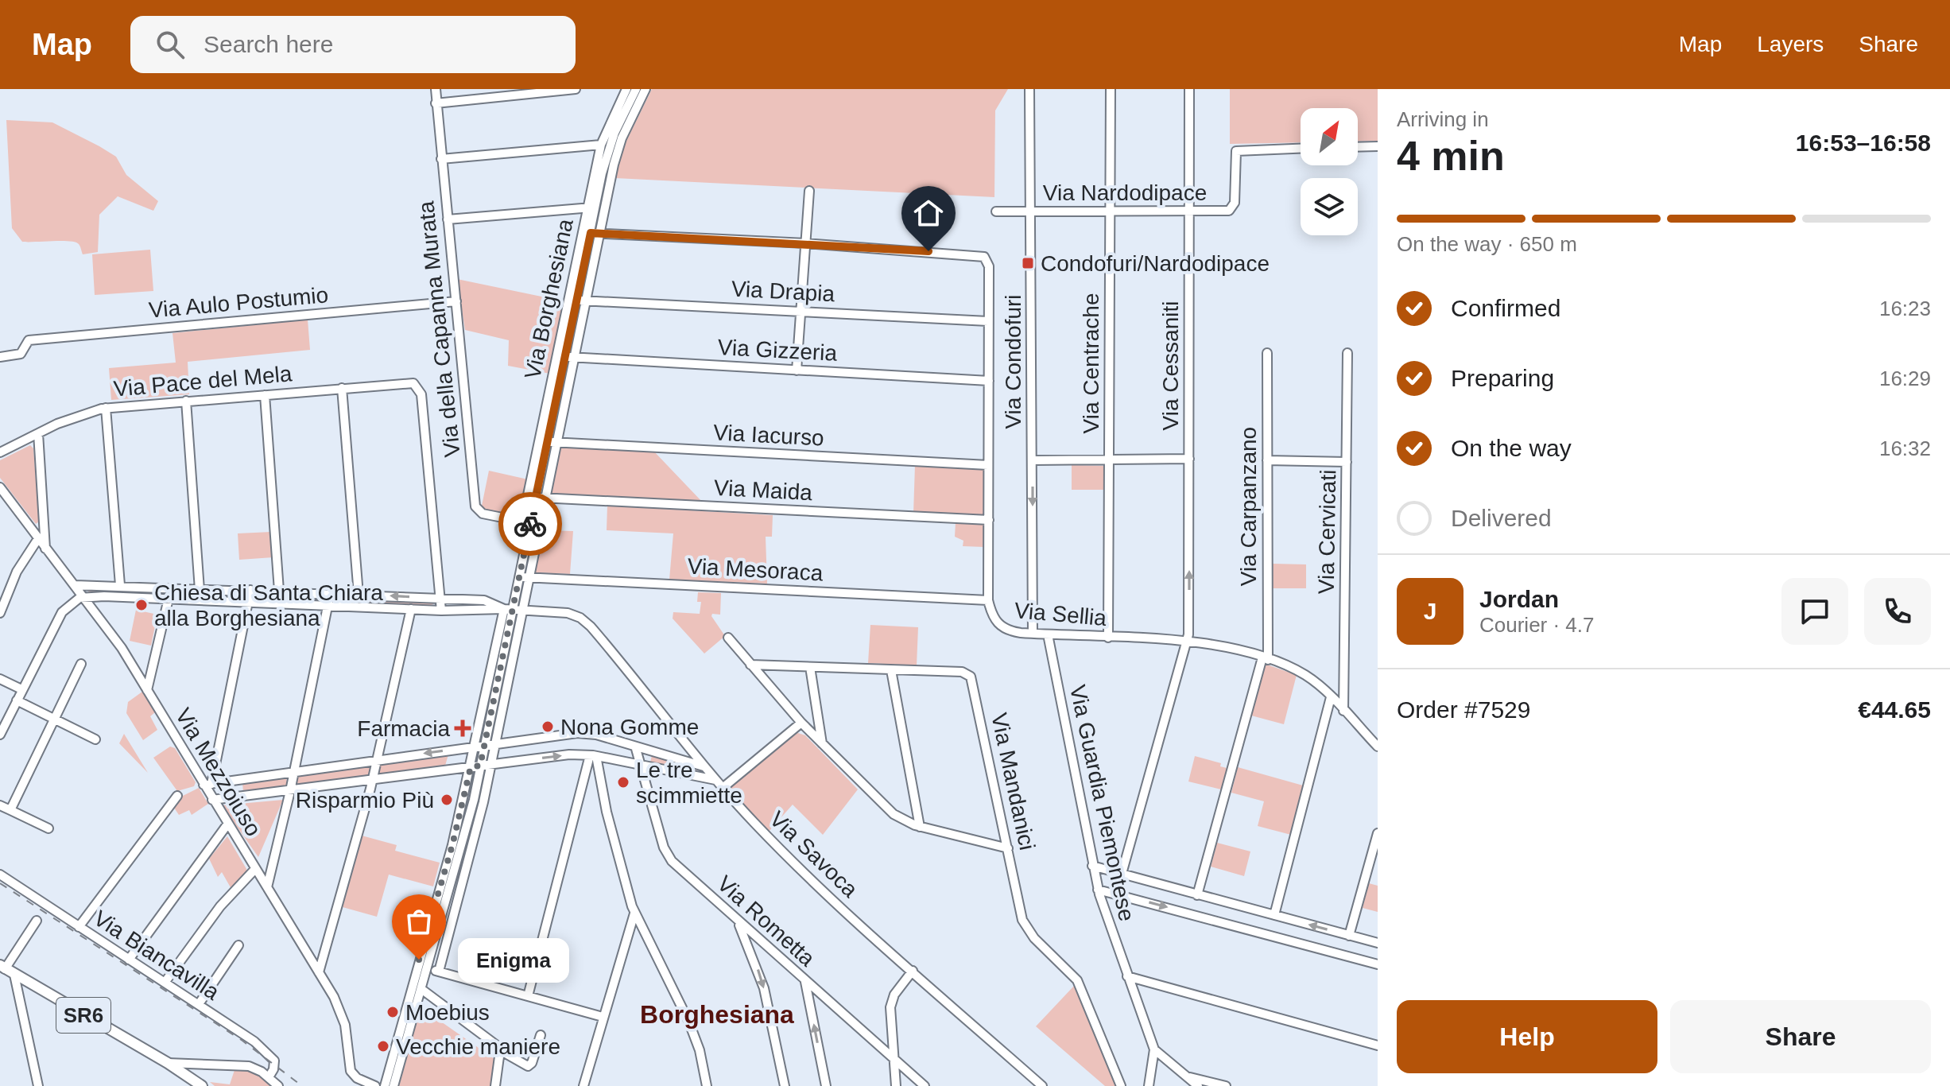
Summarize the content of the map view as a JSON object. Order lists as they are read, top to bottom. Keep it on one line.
{"streets":{"main road":["SR6"],"street":["Via Nardodipace","Via Drapia","Via Borghesiana","Via Aulo Postumio","Via della Capanna Murata","Via Gizzeria","Via Condofuri","Via Centrache","Via Cessaniti","Via Pace del Mela","Via Iacurso","Via Maida","Via Carpanzano","Via Cervicati","Via Mesoraca","Via Sellia","Via Mezzoiuso","Via Mandanici","Via Guardia Piemontese","Via Savoca","Via Rometta","Via Biancavilla"]},"crossings":[["Via Nardodipace","Via Condofuri"],["Via Nardodipace","Via Centrache"],["Via Nardodipace","Via Cessaniti"],["Via Drapia","Via Borghesiana"],["Via Drapia","Via Sellia"],["Via Borghesiana","Via della Capanna Murata"],["Via Borghesiana","Via Gizzeria"],["Via Borghesiana","Via Iacurso"],["Via Borghesiana","Via Maida"],["Via Borghesiana","Via Mesoraca"],["Via Borghesiana","Via Savoca"],["Via Aulo Postumio","Via della Capanna Murata"],["Via Gizzeria","Via Sellia"],["Via Condofuri","Via Sellia"],["Via Centrache","Via Sellia"],["Via Cessaniti","Via Sellia"],["Via Iacurso","Via Sellia"],["Via Maida","Via Sellia"],["Via Carpanzano","Via Sellia"],["Via Cervicati","Via Sellia"],["Via Mesoraca","Via Sellia"],["Via Sellia","Via Guardia Piemontese"]],"districts":["Borghesiana"],"places":{"transit":["Condofuri/Nardodipace"],"other":["Chiesa di Santa Chiara alla Borghesiana","Nona Gomme","Le tre scimmiette","Risparmio Più","Enigma","Moebius","Vecchie maniere"],"health":["Farmacia"]},"north":"top right","page":{"header":"Map","search":"Search here","nav":["Map","Layers","Share"],"heading":["4 min","Arriving in","16:53–16:58"],"panel":["Jordan","Courier · 4.7","Order #7529","€44.65"],"bar":"On the way · 650 m","list":[["Confirmed","16:23"],["Preparing","16:29"],["On the way","16:32"],"Delivered"],"round":"J","bubble":"Enigma","buttons":["Help","Share"]}}
